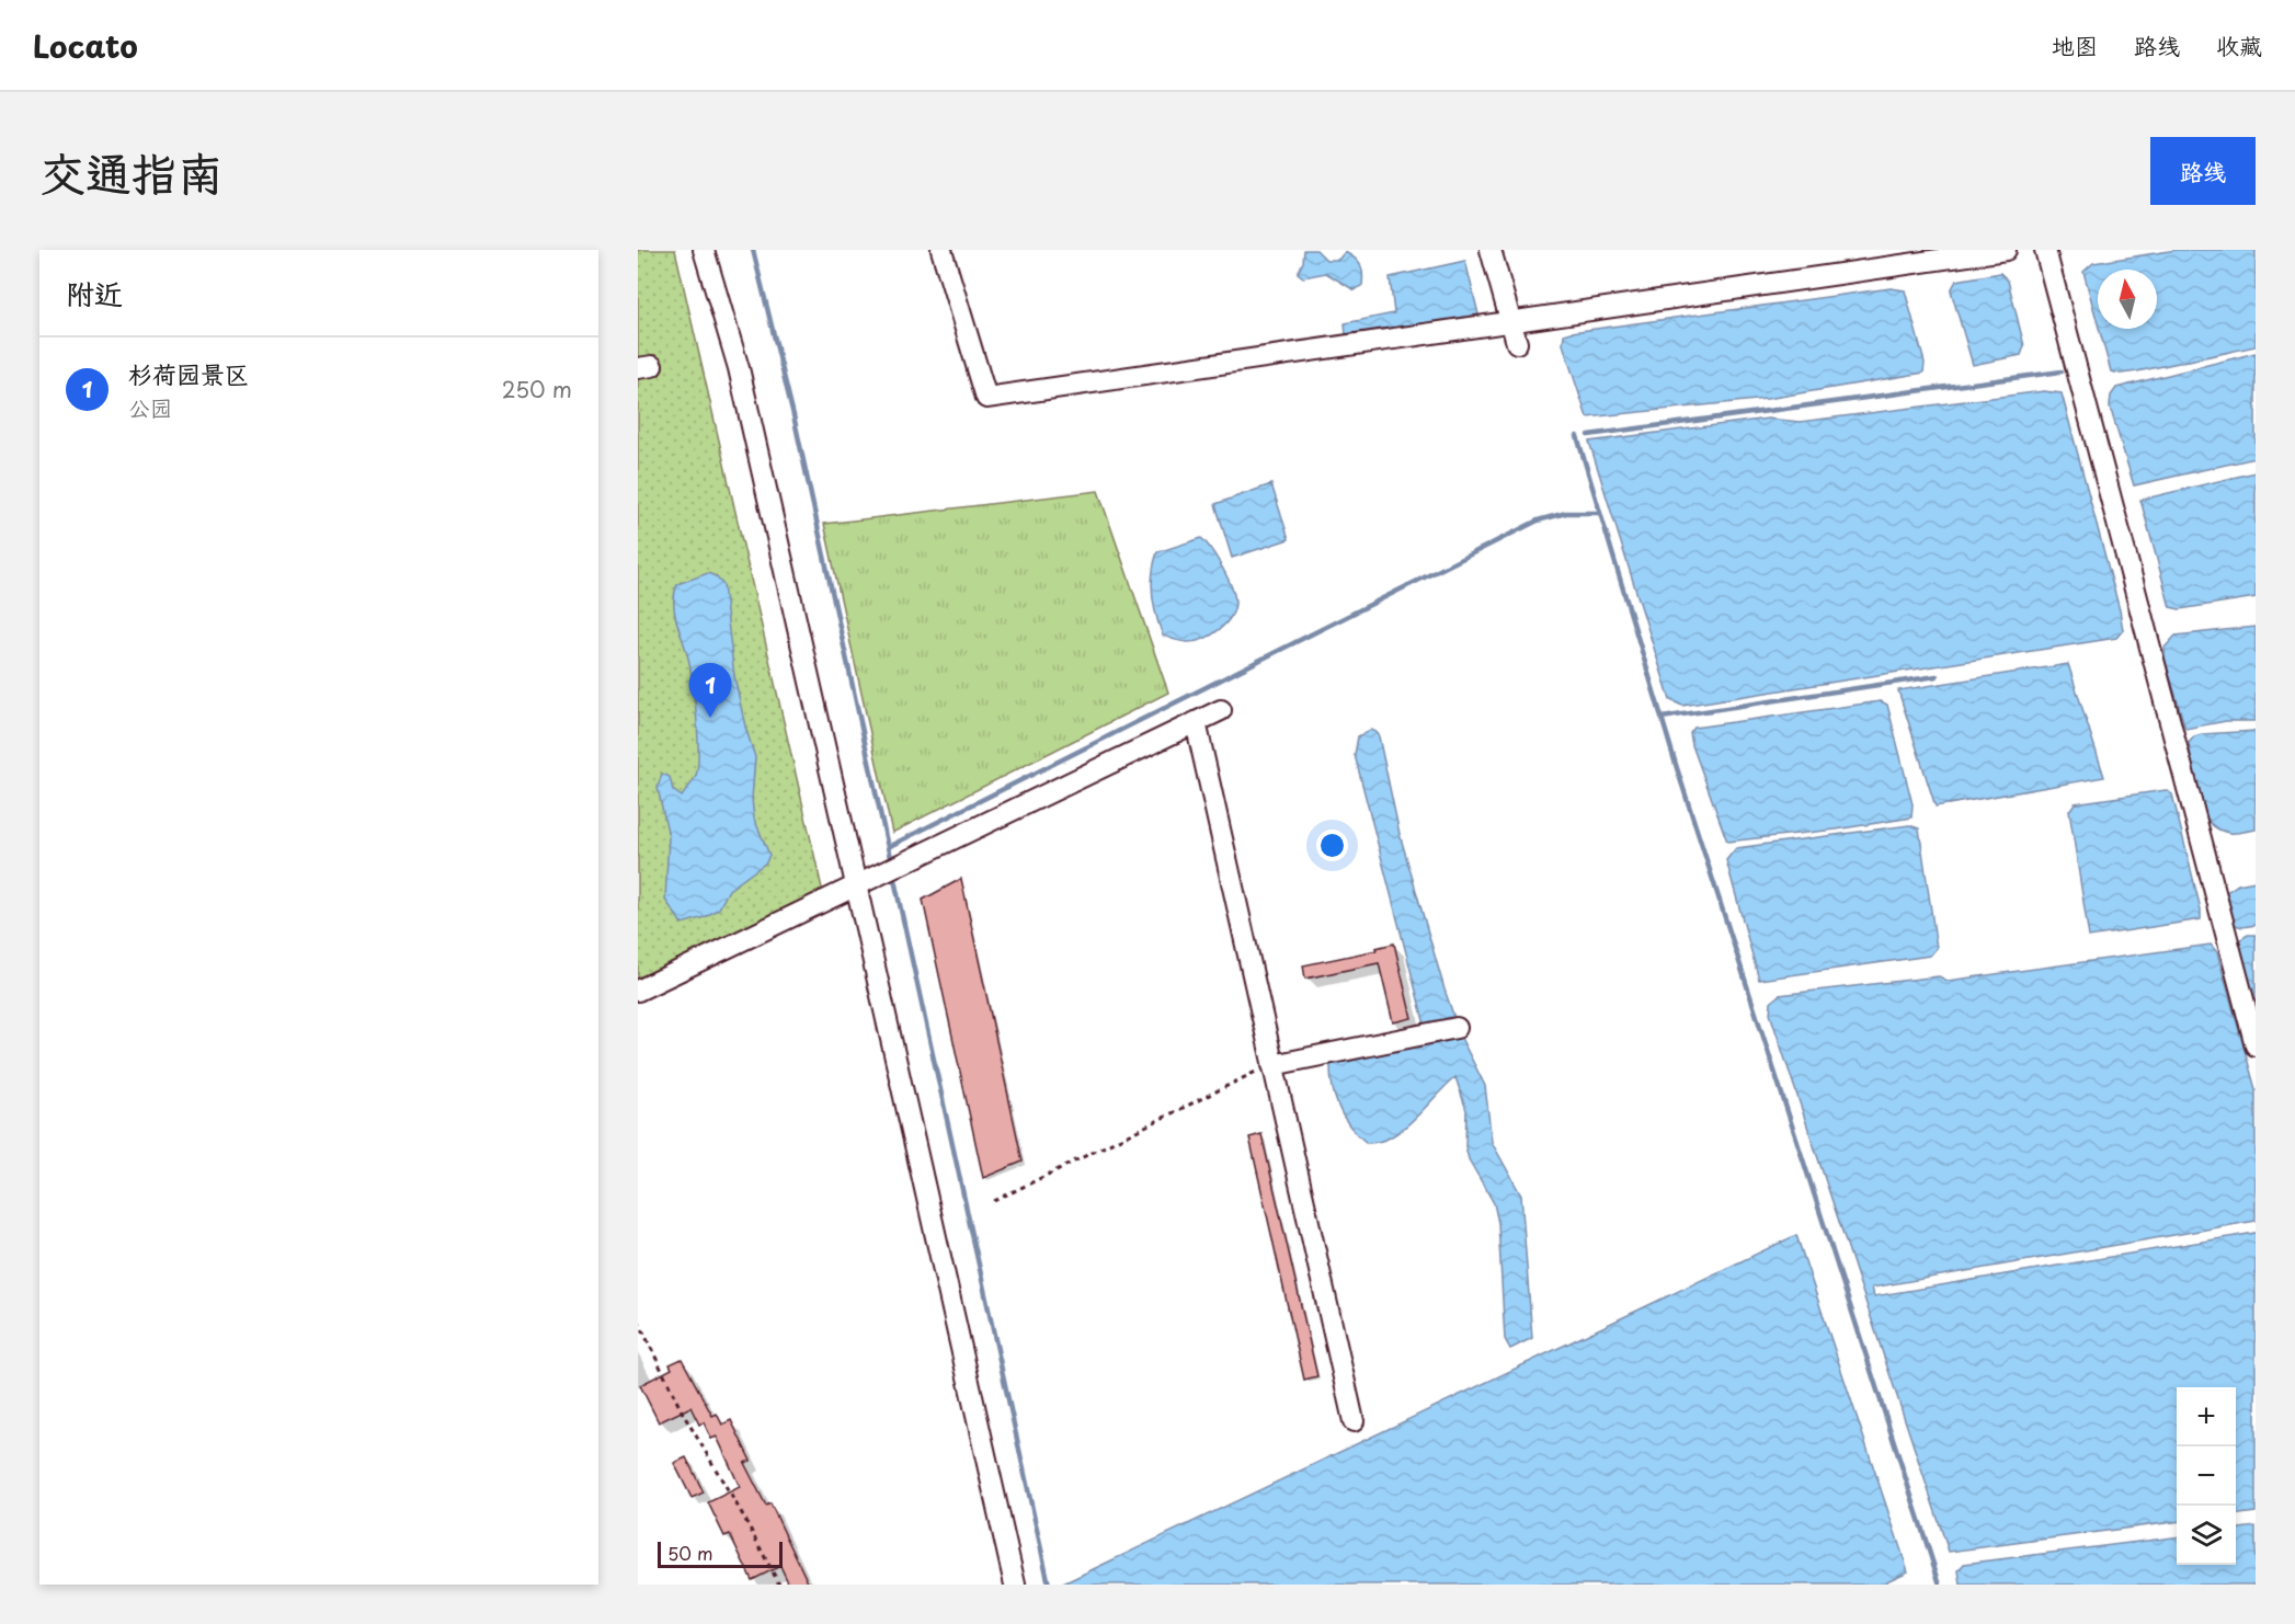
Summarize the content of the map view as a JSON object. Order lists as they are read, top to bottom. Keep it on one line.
{"scale_bar":"50 m","north":"top","page":{"header":"Locato","nav":["地图","路线","收藏"],"title":"交通指南","buttons":"路线","heading":"附近","list":[{"mark":"1","name":"杉荷园景区","note":"公园","value":"250 m"}],"pins":"1","map_buttons":["+","−"],"scale":"50 m"}}
